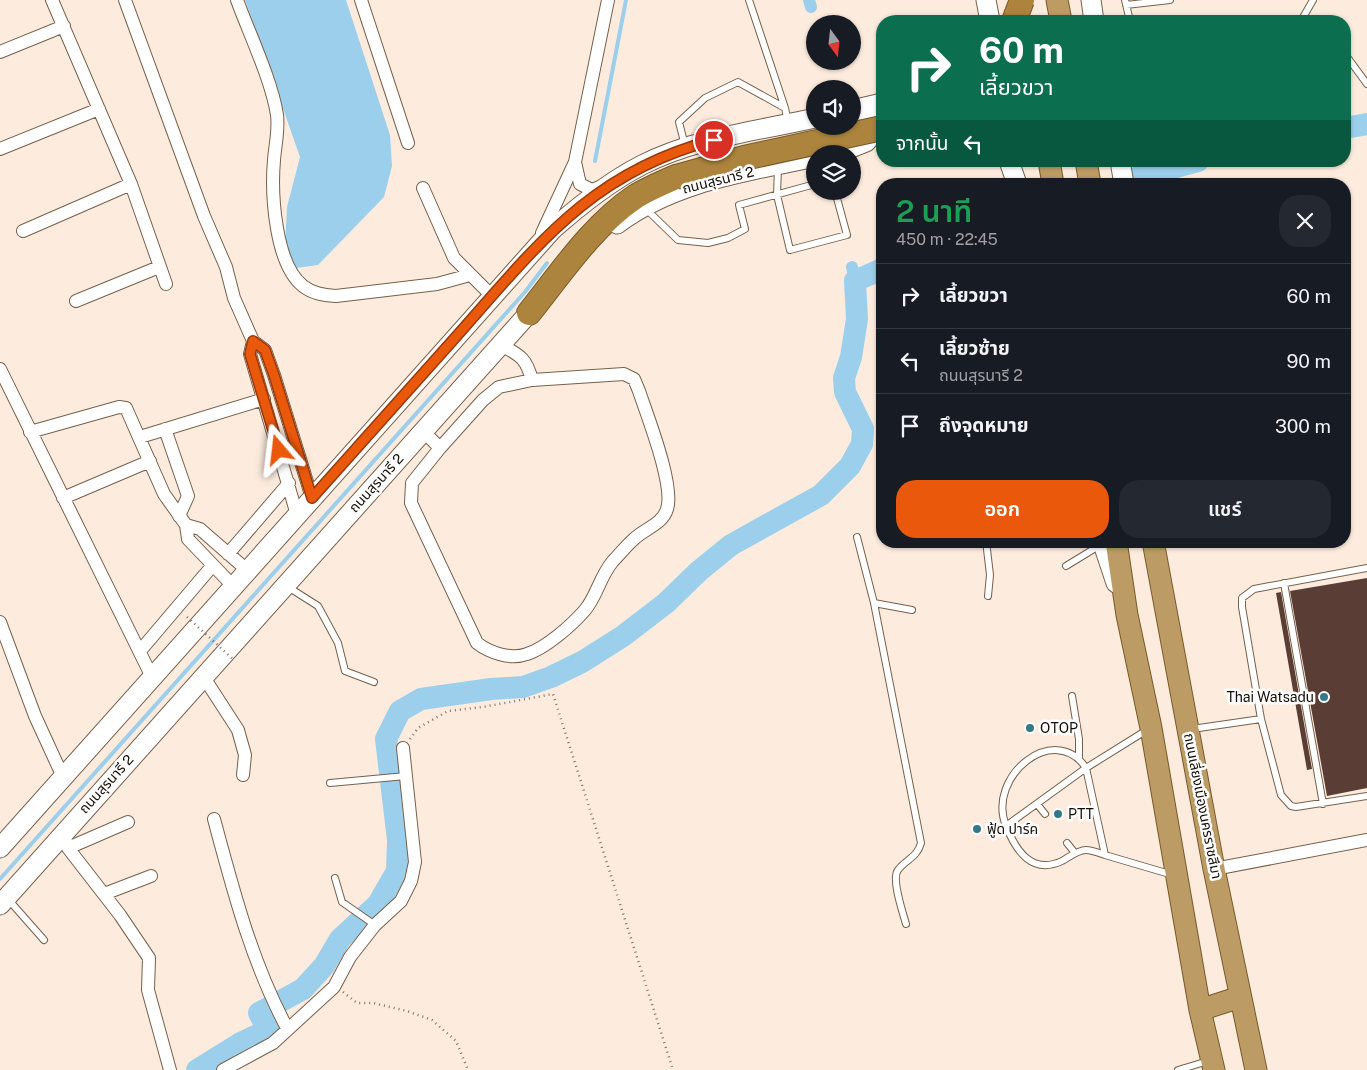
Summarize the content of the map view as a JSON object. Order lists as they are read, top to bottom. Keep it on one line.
{"streets":{"highway":["ถนนเลี่ยงเมืองนครราชสีมา"],"main road":["ถนนสุรนารี 2"]},"places":["Thai Watsadu","OTOP","PTT","ฟู้ด ปาร์ค"],"north":"bottom","page":{"turn":["60 m","เลี้ยวขวา"],"then":"จากนั้น","heading":["2 นาที","450 m · 22:45"],"list":[{"name":"เลี้ยวขวา","value":"60 m"},{"name":"เลี้ยวซ้าย","note":"ถนนสุรนารี 2","value":"90 m"},{"name":"ถึงจุดหมาย","value":"300 m"}],"buttons":["ออก","แชร์"]}}
